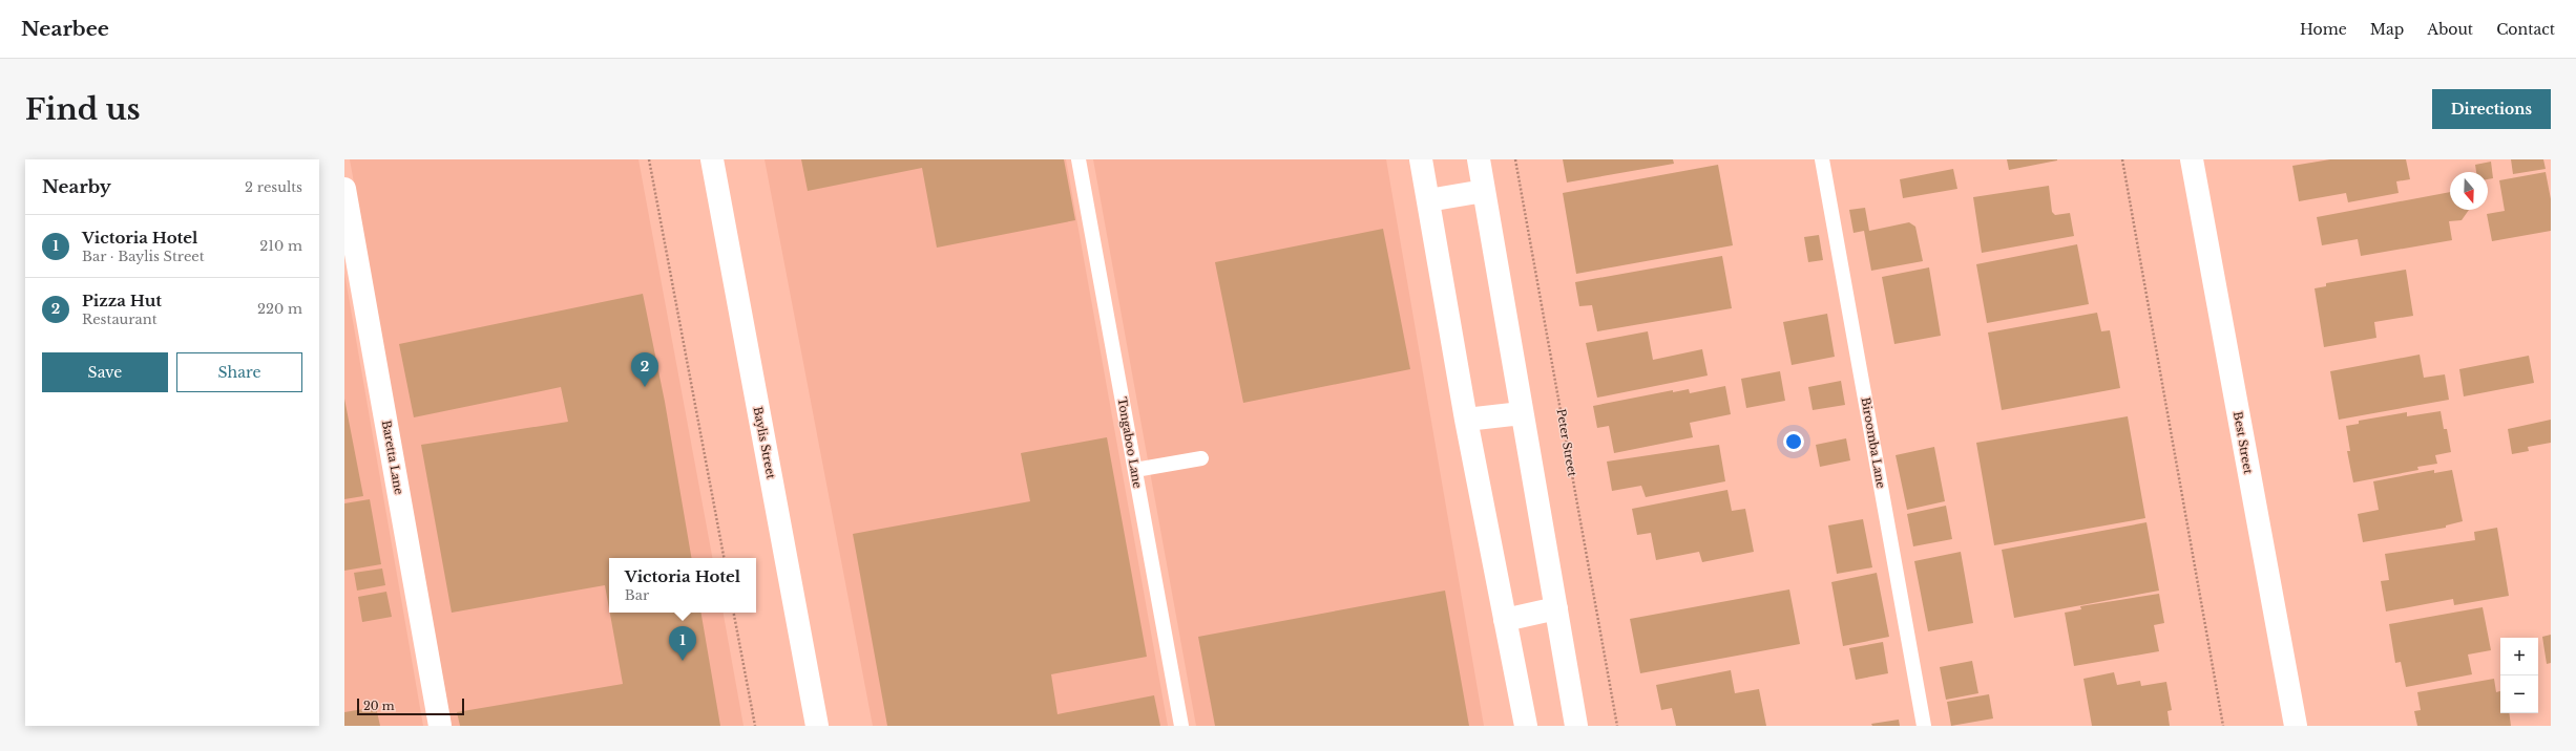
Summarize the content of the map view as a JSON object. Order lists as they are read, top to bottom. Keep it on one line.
{"streets":{"street":["Baylis Street","Best Street","Baretta Lane"],"lane":["Tongaboo Lane","Biroomba Lane"],"path":["Peter Street"]},"scale_bar":"20 m","north":"bottom","page":{"header":"Nearbee","nav":["Home","Map","About","Contact"],"buttons":["Directions",["Save","Share"]],"title":"Find us","heading":["Nearby","2 results"],"list":[{"mark":"1","name":"Victoria Hotel","note":"Bar · Baylis Street","value":"210 m"},{"mark":"2","name":"Pizza Hut","note":"Restaurant","value":"220 m"}],"pins":["2","1"],"popup":["Victoria Hotel","Bar"],"map_buttons":["+","−"],"scale":"20 m"}}
